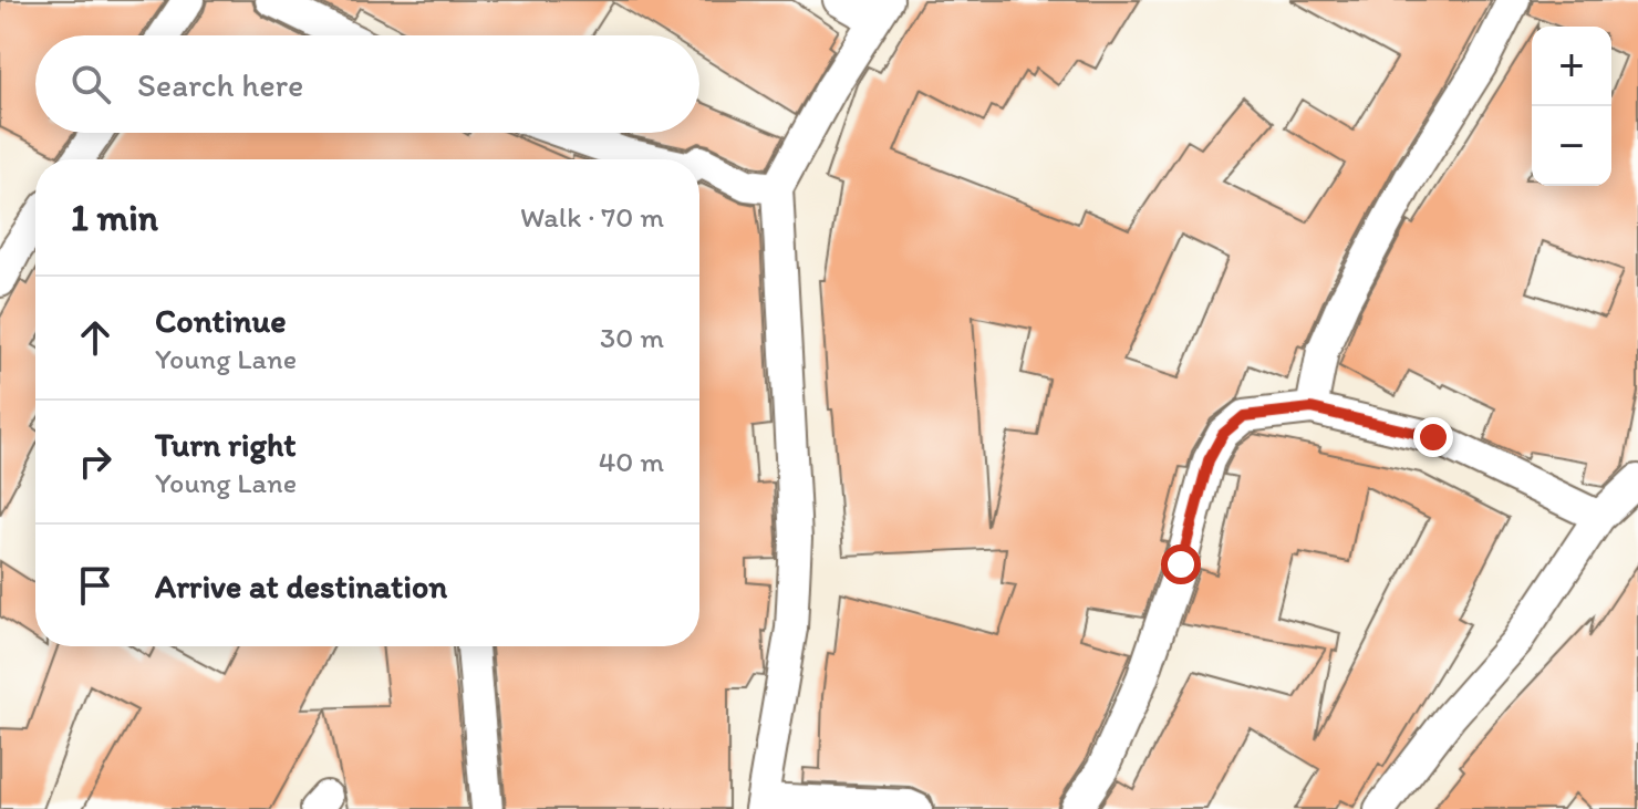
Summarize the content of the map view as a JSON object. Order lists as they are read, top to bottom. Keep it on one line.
{"page":{"map_buttons":["+","−"],"search":"Search here","heading":["1 min","Walk · 70 m"],"list":[["Continue","Young Lane","30 m"],["Turn right","Young Lane","40 m"],"Arrive at destination"]}}
